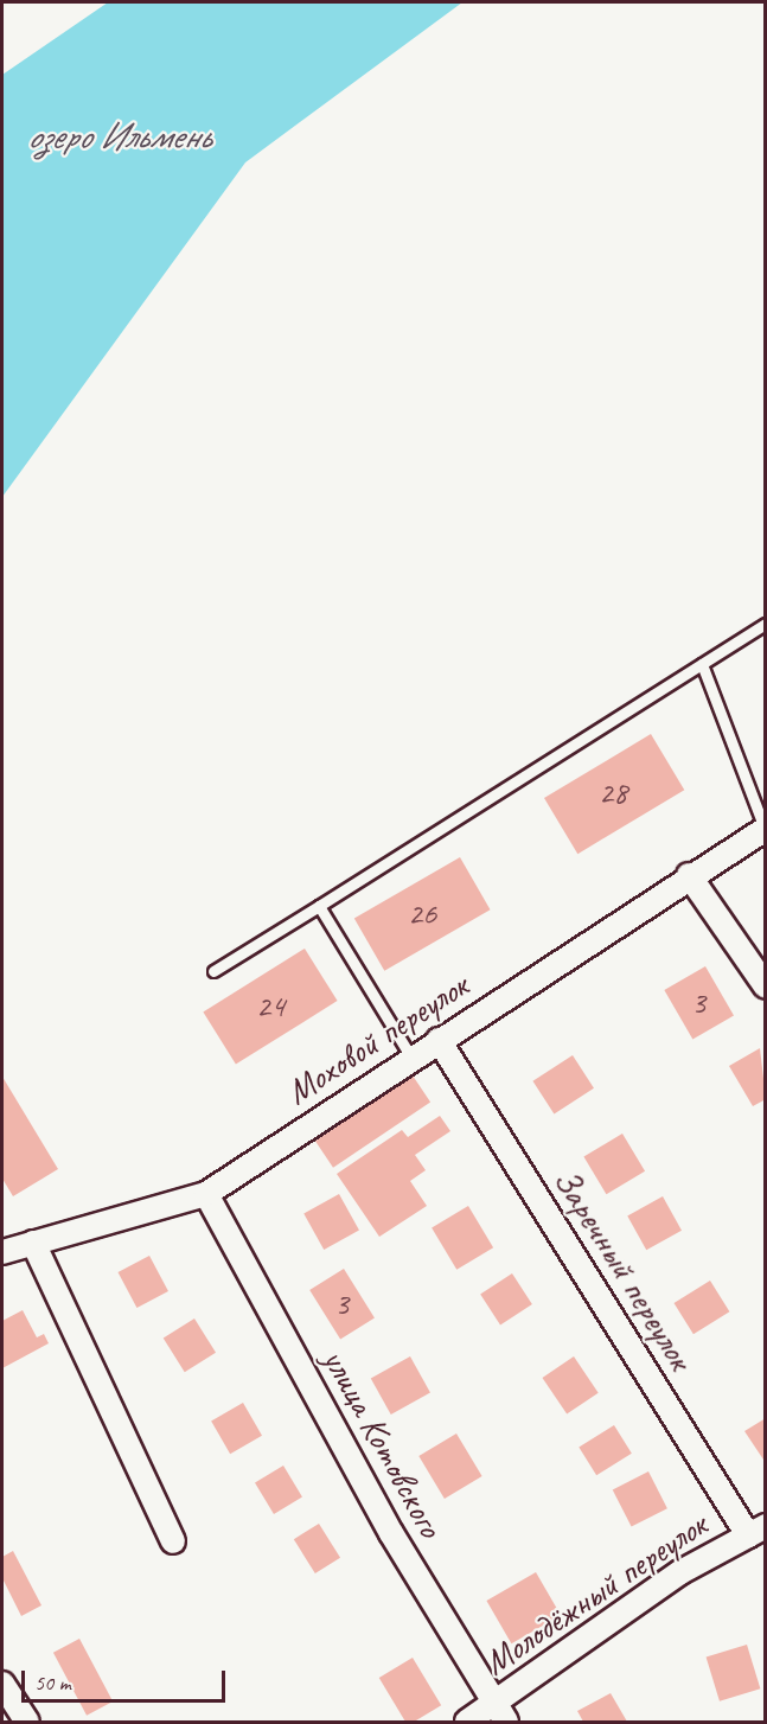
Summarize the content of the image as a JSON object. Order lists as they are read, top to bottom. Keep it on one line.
{"streets":{"street":["Моховой переулок","Заречный переулок","улица Котовского","Молодёжный переулок"]},"crossings":[["Моховой переулок","Заречный переулок"],["Моховой переулок","улица Котовского"],["Заречный переулок","Молодёжный переулок"],["улица Котовского","Молодёжный переулок"]],"water":["озеро Ильмень"],"house_numbers":["28","26","3","24","3"],"scale_bar":"50 m"}
